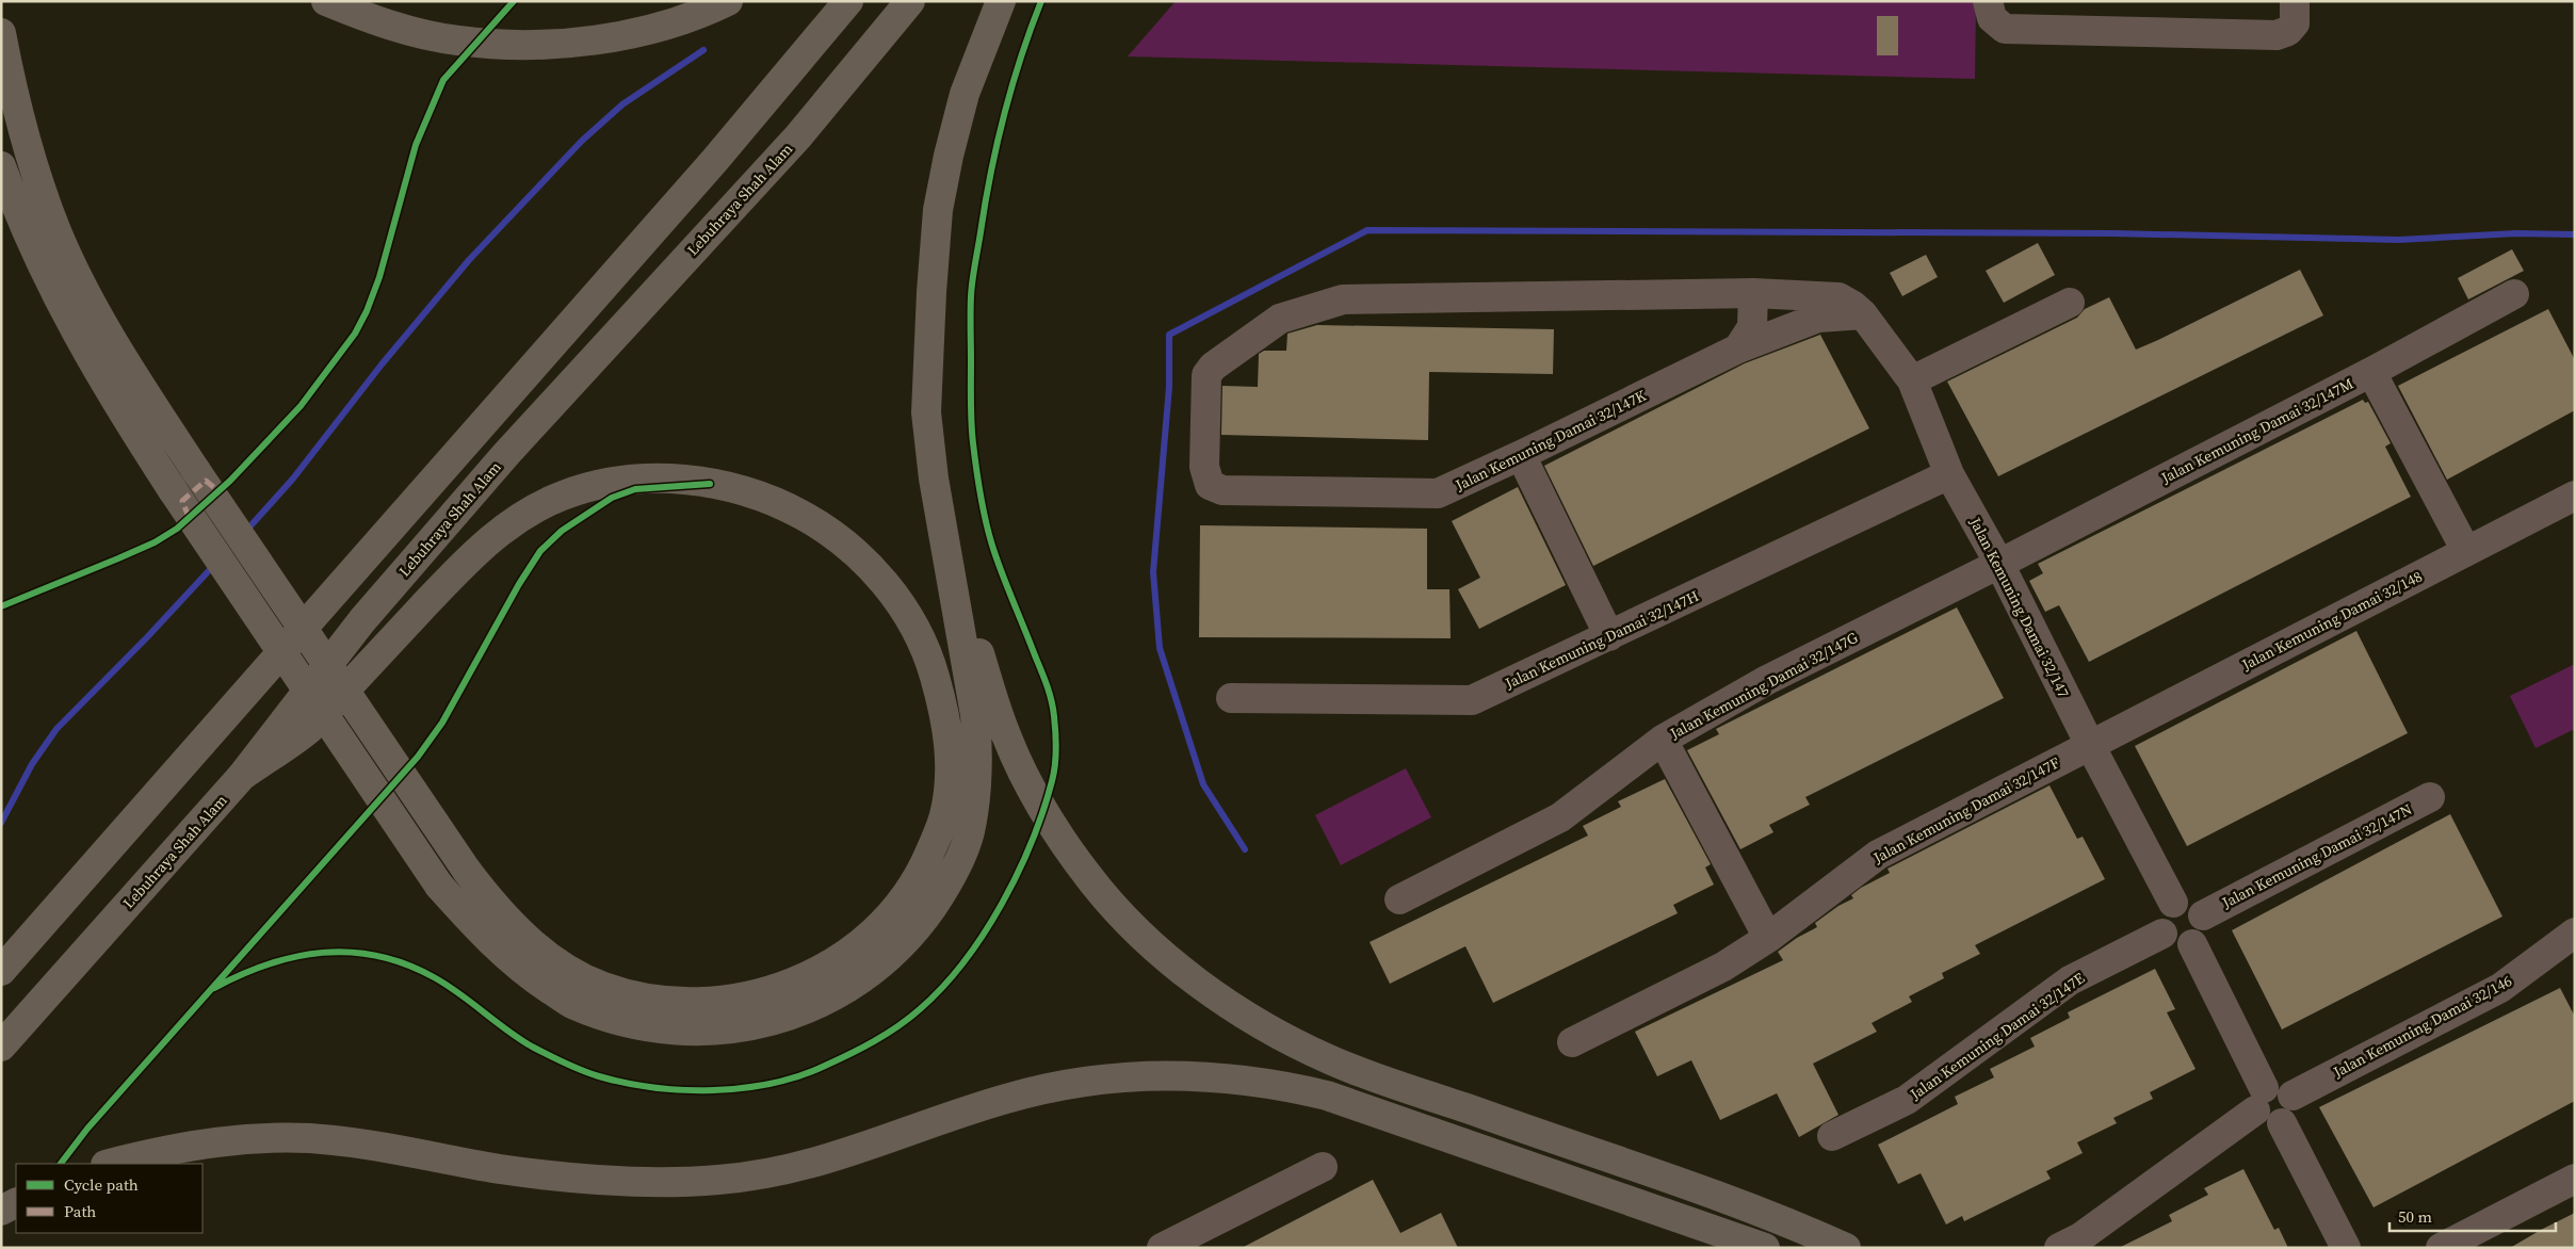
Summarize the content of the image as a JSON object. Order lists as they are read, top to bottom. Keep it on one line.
{"streets":{"highway":["Lebuhraya Shah Alam"],"street":["Jalan Kemuning Damai 32/147M","Jalan Kemuning Damai 32/147K","Jalan Kemuning Damai 32/147","Jalan Kemuning Damai 32/148","Jalan Kemuning Damai 32/147H","Jalan Kemuning Damai 32/147G","Jalan Kemuning Damai 32/147F","Jalan Kemuning Damai 32/147N","Jalan Kemuning Damai 32/146","Jalan Kemuning Damai 32/147E"]},"crossings":[["Jalan Kemuning Damai 32/147M","Jalan Kemuning Damai 32/147"],["Jalan Kemuning Damai 32/147M","Jalan Kemuning Damai 32/147G"],["Jalan Kemuning Damai 32/147K","Jalan Kemuning Damai 32/147"],["Jalan Kemuning Damai 32/147","Jalan Kemuning Damai 32/148"],["Jalan Kemuning Damai 32/147","Jalan Kemuning Damai 32/147H"],["Jalan Kemuning Damai 32/147","Jalan Kemuning Damai 32/147G"],["Jalan Kemuning Damai 32/147","Jalan Kemuning Damai 32/147F"],["Jalan Kemuning Damai 32/147","Jalan Kemuning Damai 32/147N"],["Jalan Kemuning Damai 32/147","Jalan Kemuning Damai 32/147E"],["Jalan Kemuning Damai 32/148","Jalan Kemuning Damai 32/147F"],["Jalan Kemuning Damai 32/147N","Jalan Kemuning Damai 32/147E"]],"legend":["Cycle path","Path"],"scale_bar":"50 m"}
